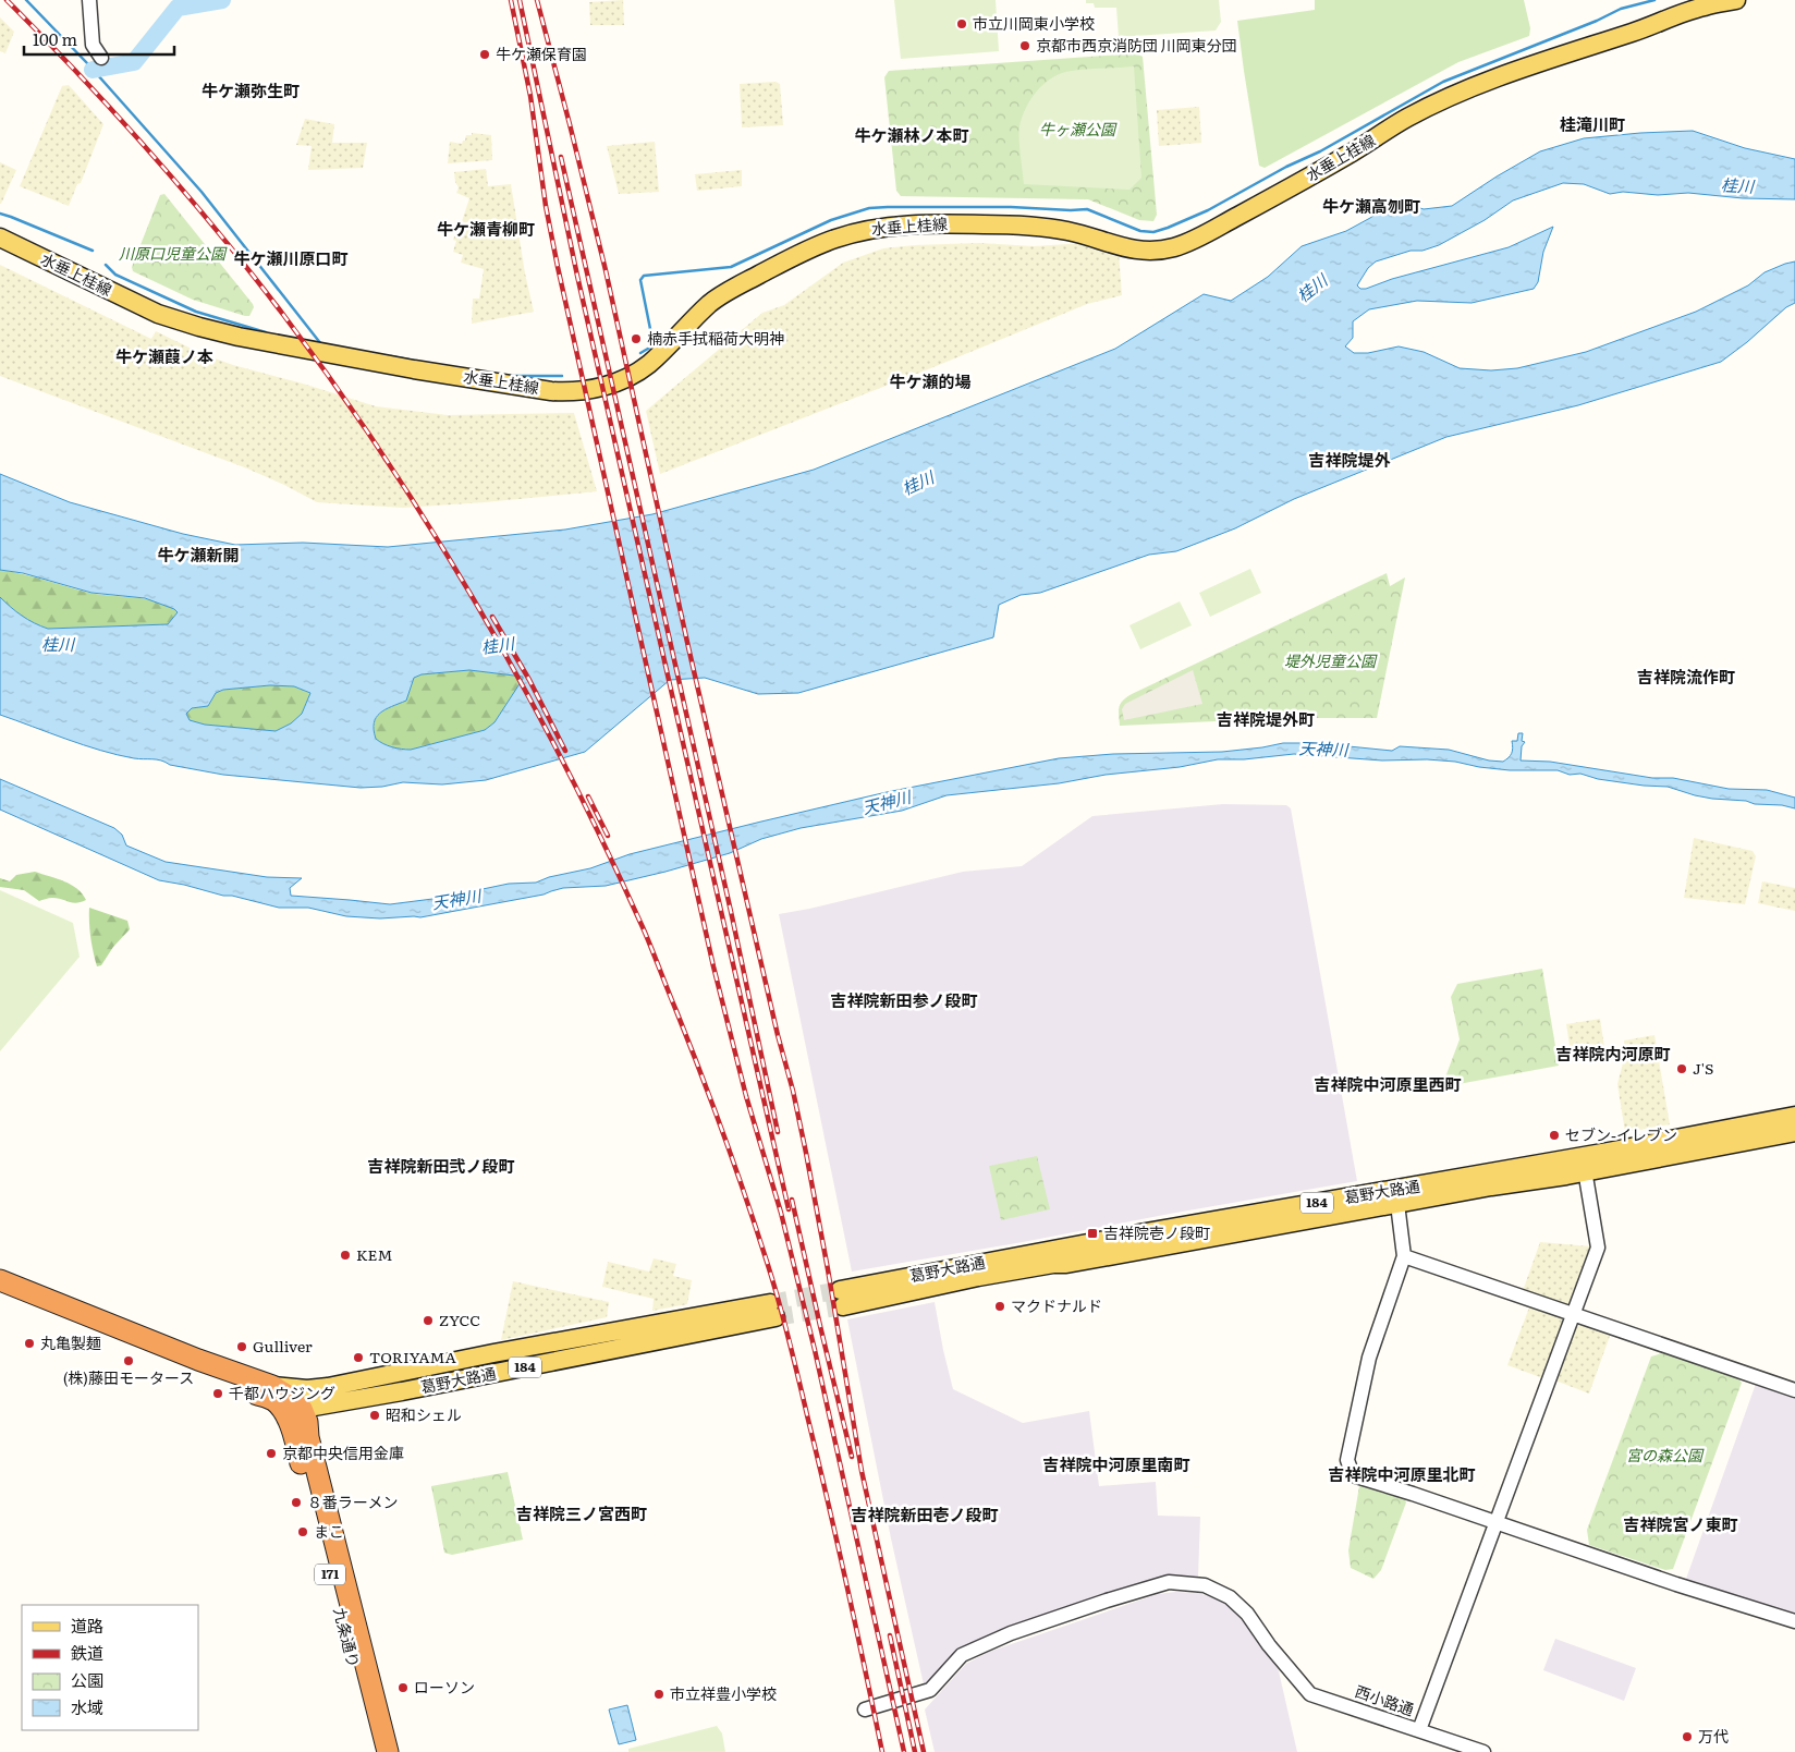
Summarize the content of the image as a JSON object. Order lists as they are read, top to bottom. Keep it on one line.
{"streets":{"highway":["葛野大路通","171","九条通り"],"main road":["水垂上桂線","184"],"street":["西小路通"]},"crossings":[["葛野大路通","九条通り"]],"districts":["牛ケ瀬弥生町","桂滝川町","牛ケ瀬林ノ本町","牛ケ瀬高刎町","牛ケ瀬青柳町","牛ケ瀬川原口町","牛ケ瀬葭ノ本","牛ケ瀬的場","吉祥院堤外","牛ケ瀬新開","吉祥院流作町","吉祥院堤外町","吉祥院新田参ノ段町","吉祥院内河原町","吉祥院中河原里西町","吉祥院新田弐ノ段町","吉祥院中河原里南町","吉祥院中河原里北町","吉祥院三ノ宮西町","吉祥院新田壱ノ段町","吉祥院宮ノ東町"],"water":["桂川","天神川"],"parks":["牛ヶ瀬公園","川原口児童公園","堤外児童公園","宮の森公園"],"places":{"other":["市立川岡東小学校","京都市西京消防団 川岡東分団","牛ケ瀬保育園","楠赤手拭稲荷大明神","J'S","セブン-イレブン","KEM","マクドナルド","ZYCC","丸亀製麺","Gulliver","TORIYAMA","(株)藤田モータース","千都ハウジング","昭和シェル","京都中央信用金庫","８番ラーメン","まこ","ローソン","市立祥豊小学校","万代"],"transit":["吉祥院壱ノ段町"]},"legend":["道路","鉄道","公園","水域"],"scale_bar":"100 m"}
